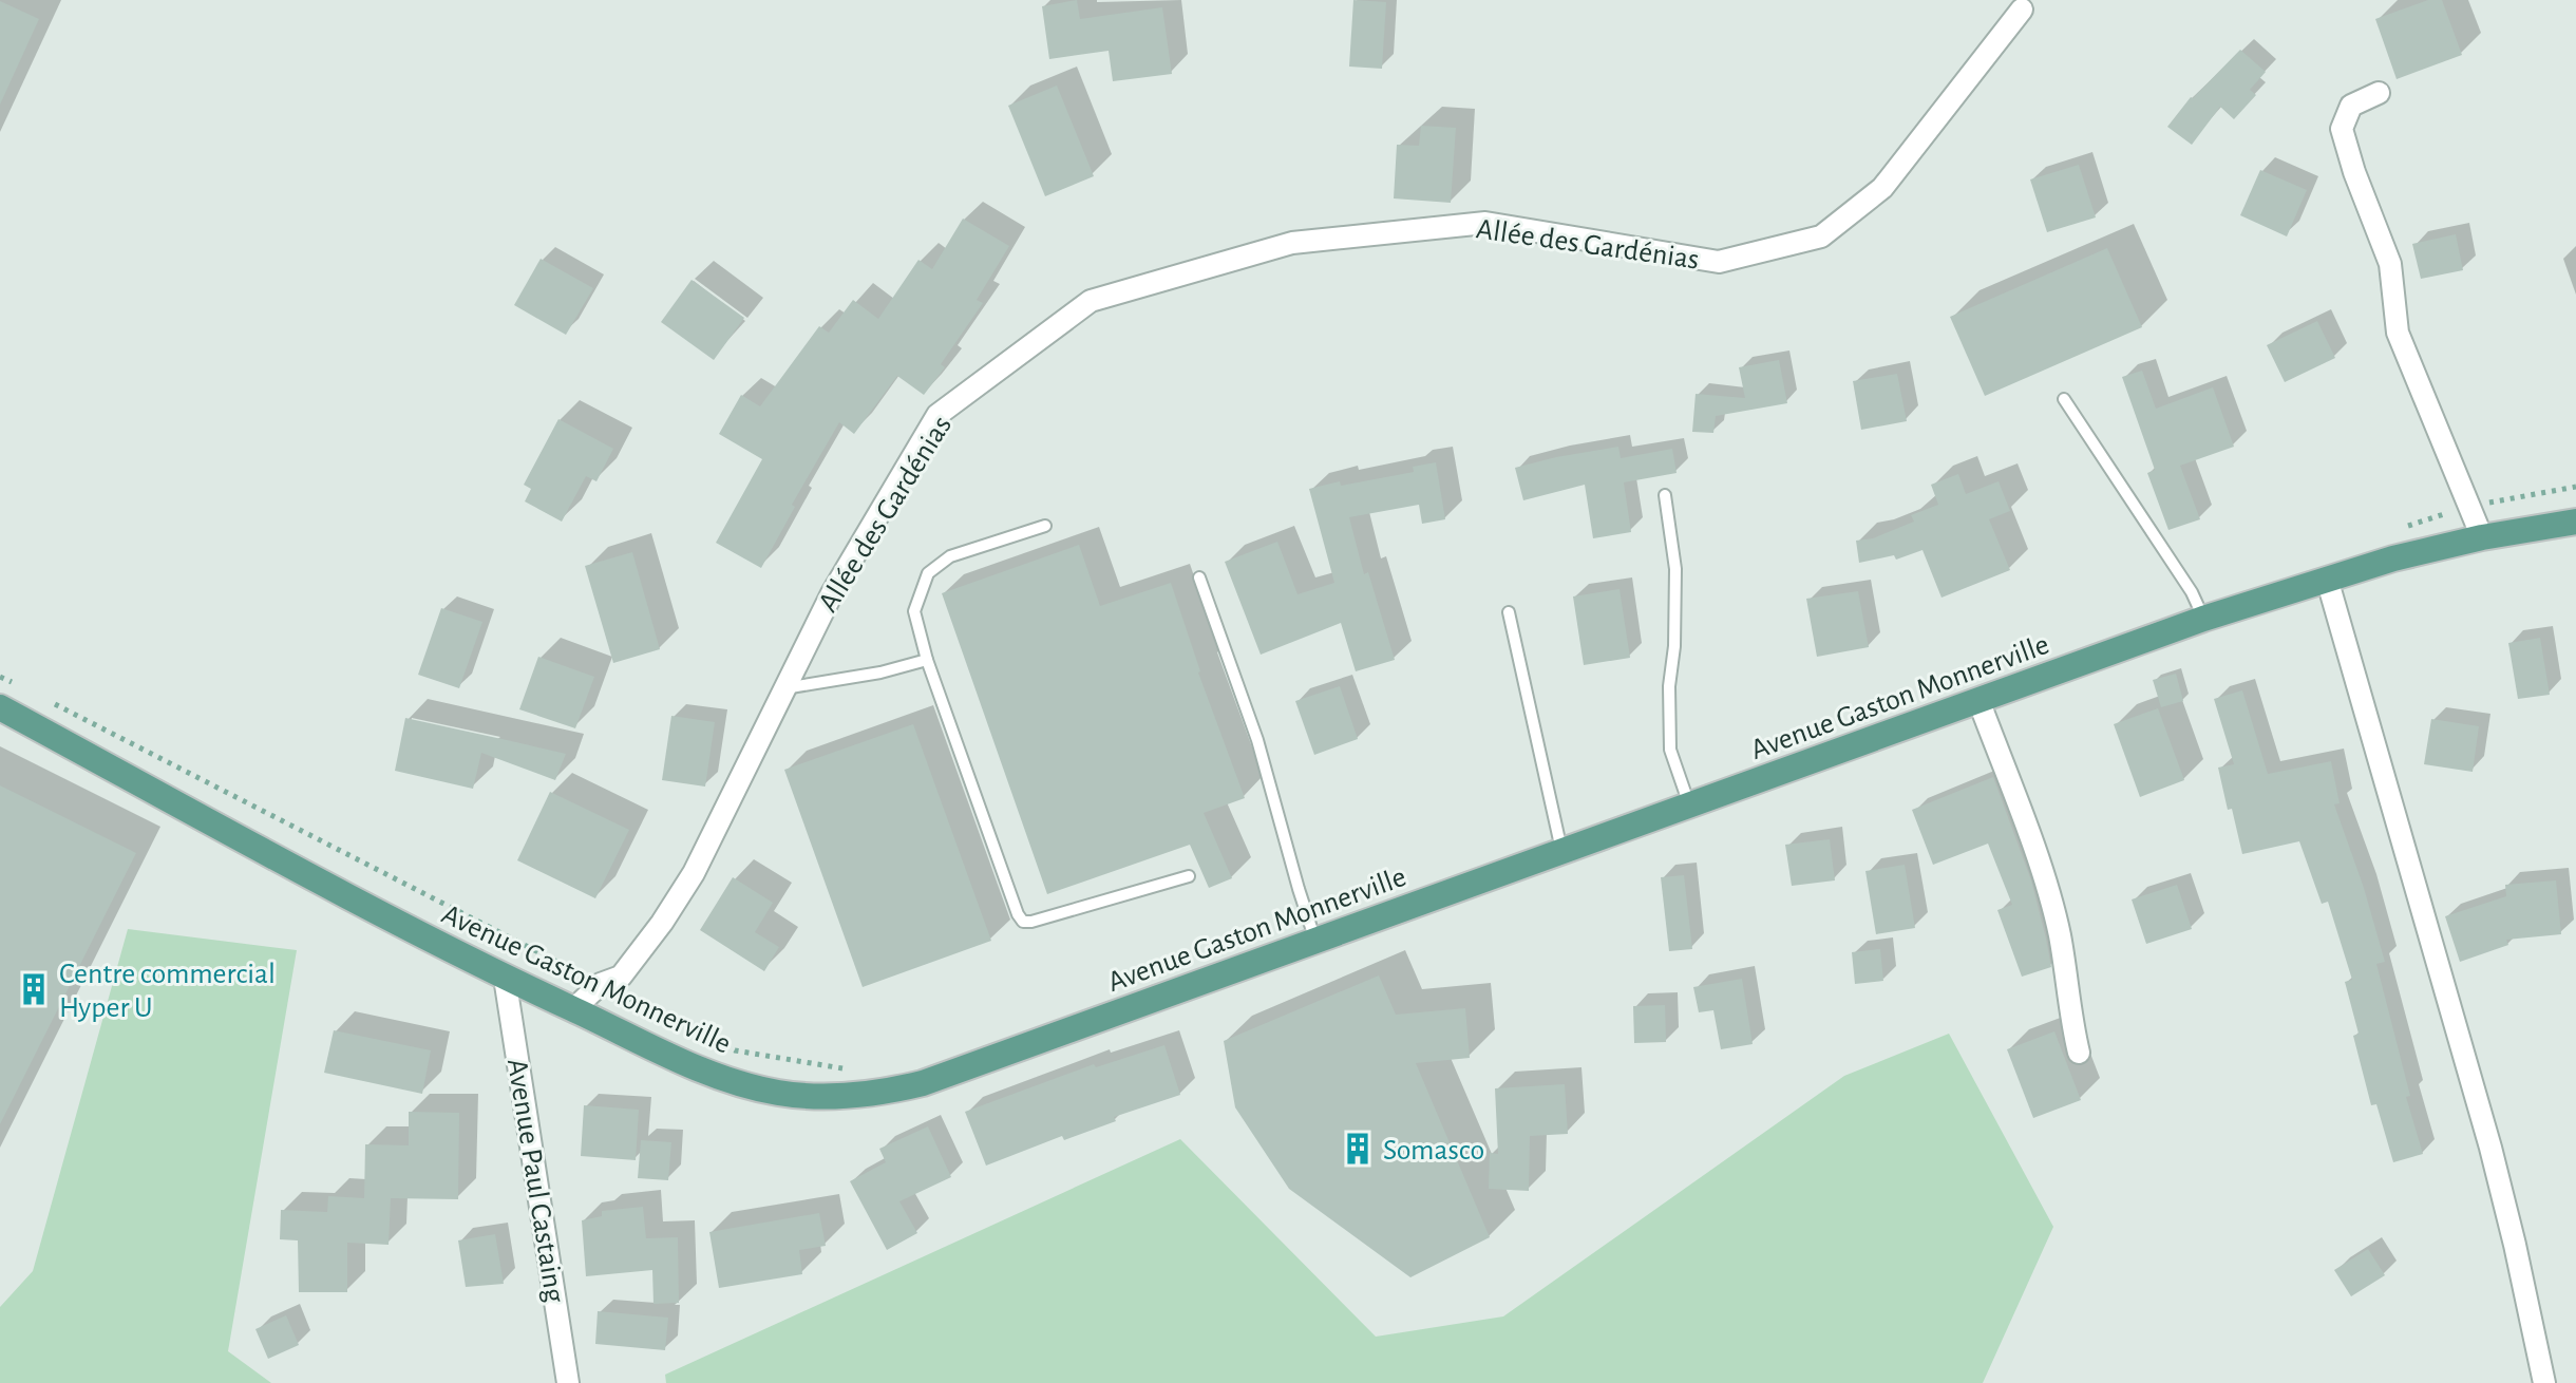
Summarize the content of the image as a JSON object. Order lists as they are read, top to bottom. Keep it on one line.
{"streets":{"main road":["Avenue Gaston Monnerville"],"street":["Allée des Gardénias","Avenue Paul Castaing"]},"crossings":[["Allée des Gardénias","Avenue Gaston Monnerville"],["Avenue Gaston Monnerville","Avenue Paul Castaing"]],"places":{"building":["Centre commercial Hyper U","Somasco"]}}
